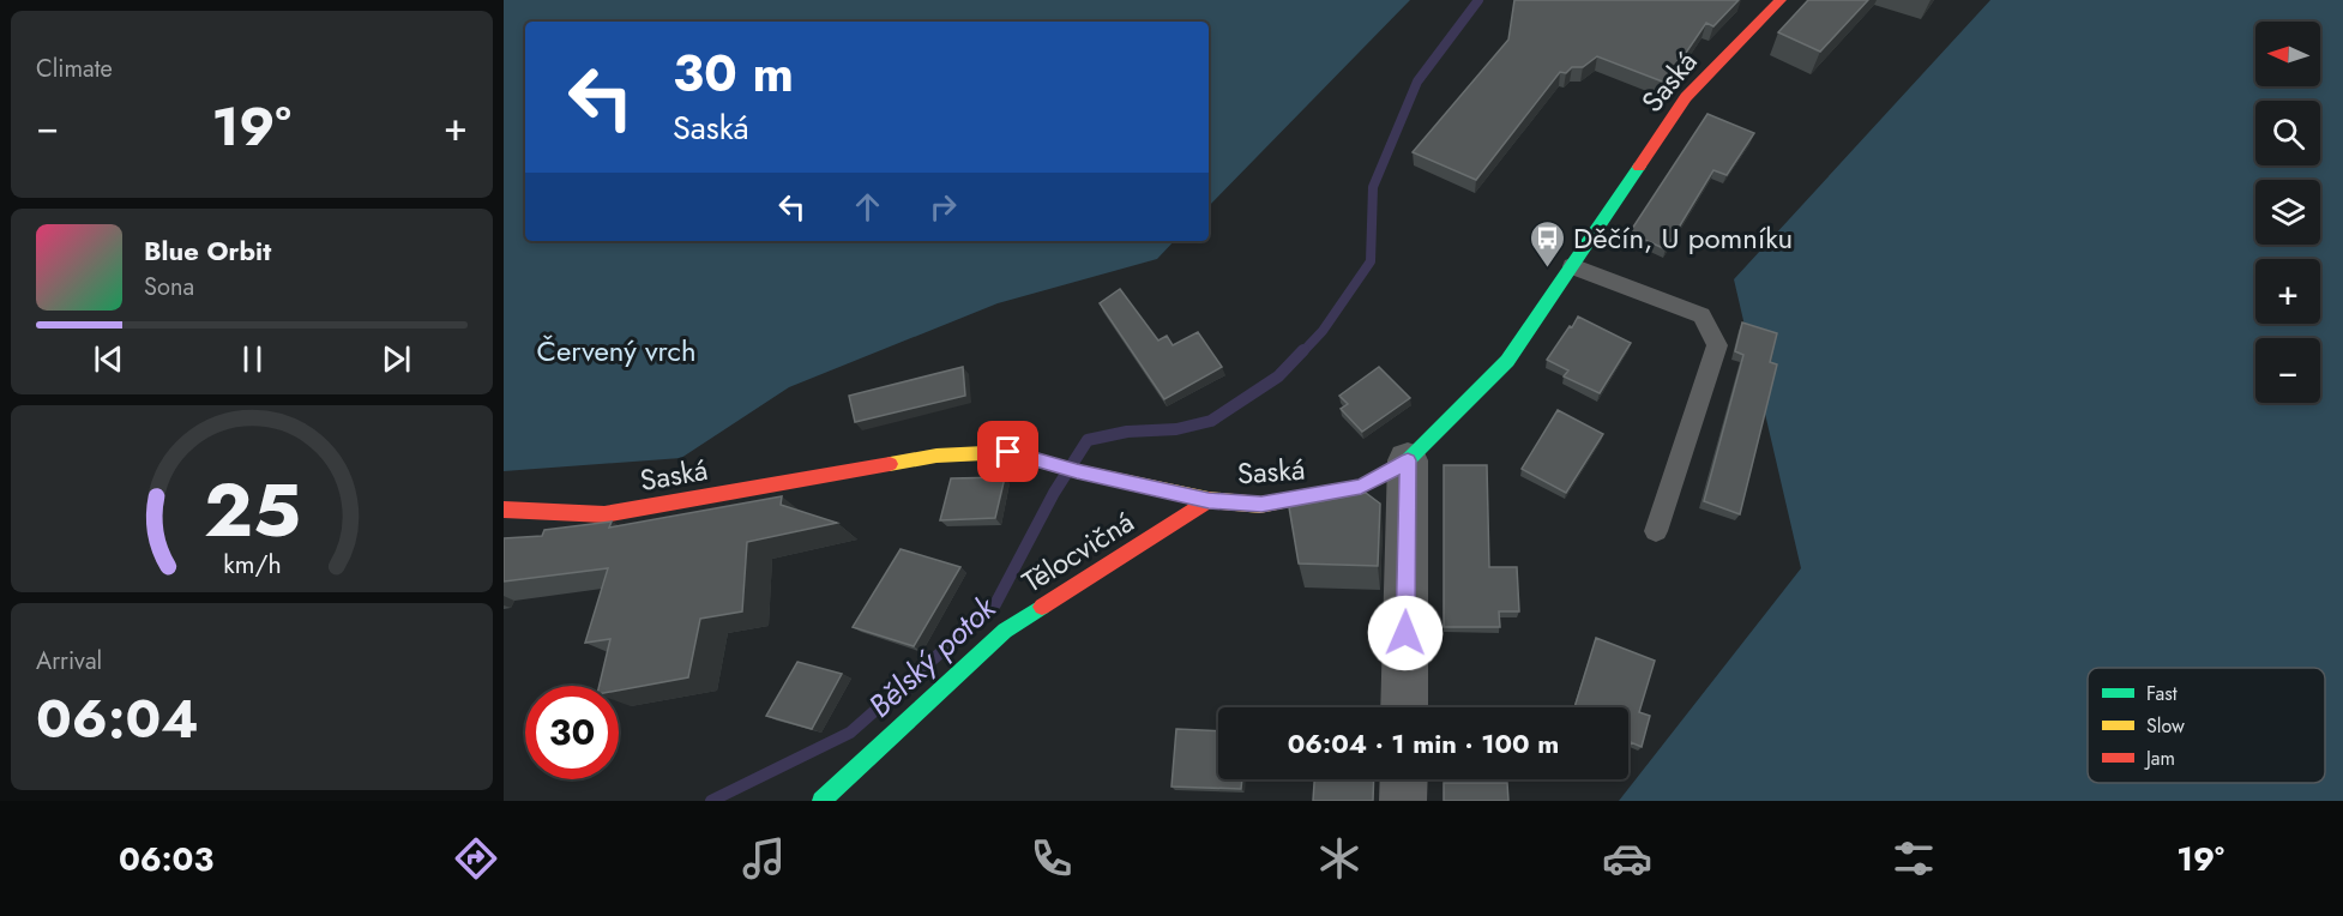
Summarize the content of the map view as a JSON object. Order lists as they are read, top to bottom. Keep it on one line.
{"streets":{"street":["Saská","Tělocvičná"]},"crossings":[["Saská","Tělocvičná"]],"water":["Bělský potok"],"parks":["Červený vrch"],"places":{"bus stop":["Děčín, U pomníku"]},"legend":["Fast","Slow","Jam"],"north":"left","page":{"tile":["Climate",["Arrival","06:04"]],"map_buttons":["+","−"],"turn":["30 m","Saská"],"heat":["−","19°","+"],"song":["Blue Orbit","Sona"],"limit":"30","trip":"06:04 · 1 min · 100 m","tabs":["06:03","19°"],"gauge":["25","km/h"]}}
